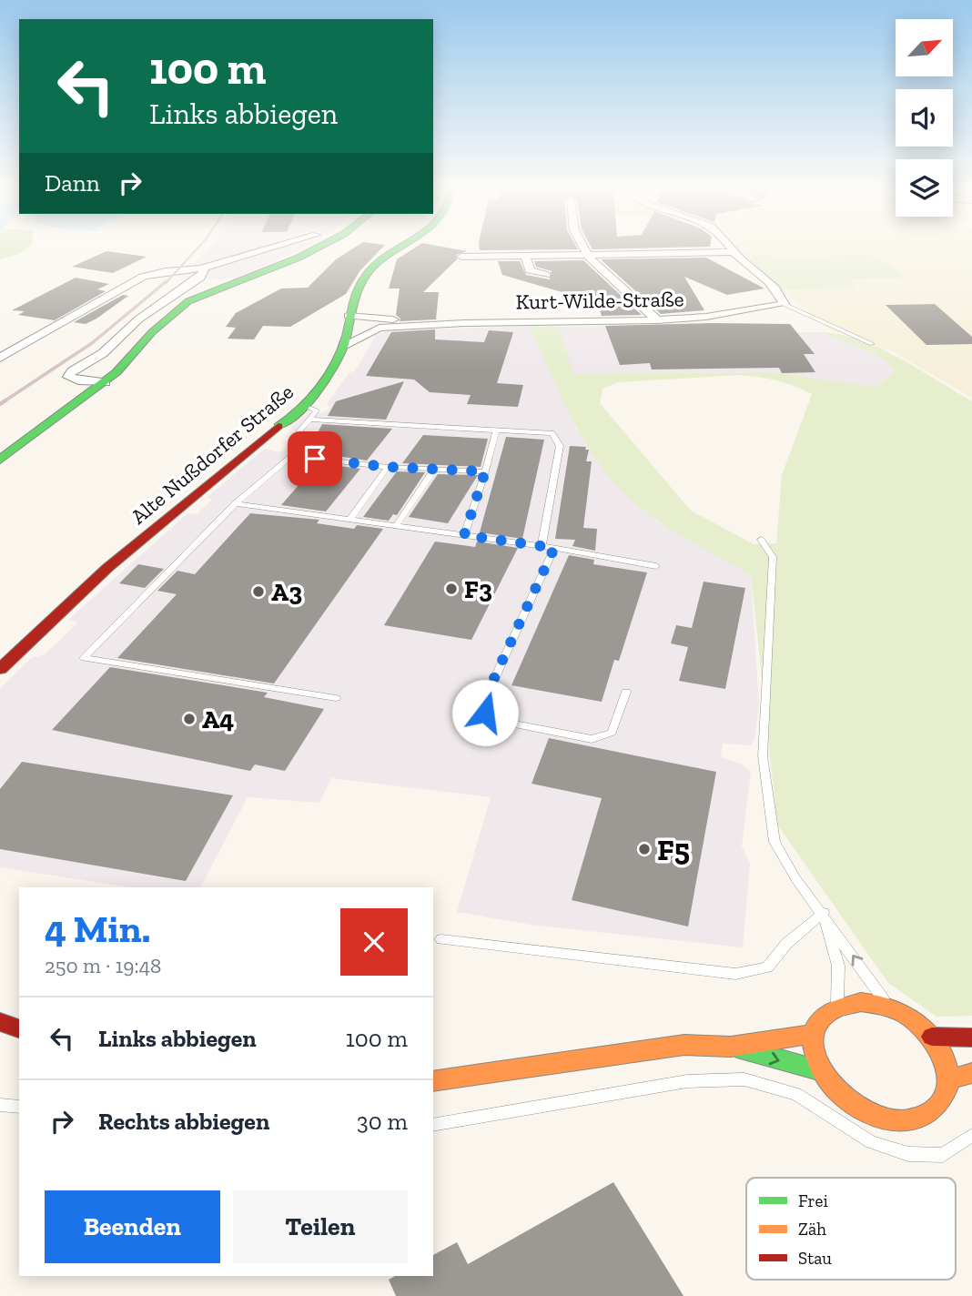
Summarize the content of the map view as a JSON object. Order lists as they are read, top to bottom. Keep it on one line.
{"streets":{"street":["Kurt-Wilde-Straße","Alte Nußdorfer Straße"]},"crossings":[["Kurt-Wilde-Straße","Alte Nußdorfer Straße"]],"places":["F3","A3","A4","F5"],"legend":["Frei","Zäh","Stau"],"north":"top right","page":{"turn":["100 m","Links abbiegen"],"then":"Dann","heading":["4 Min.","250 m · 19:48"],"list":[{"name":"Links abbiegen","value":"100 m"},{"name":"Rechts abbiegen","value":"30 m"}],"buttons":["Beenden","Teilen"]}}
